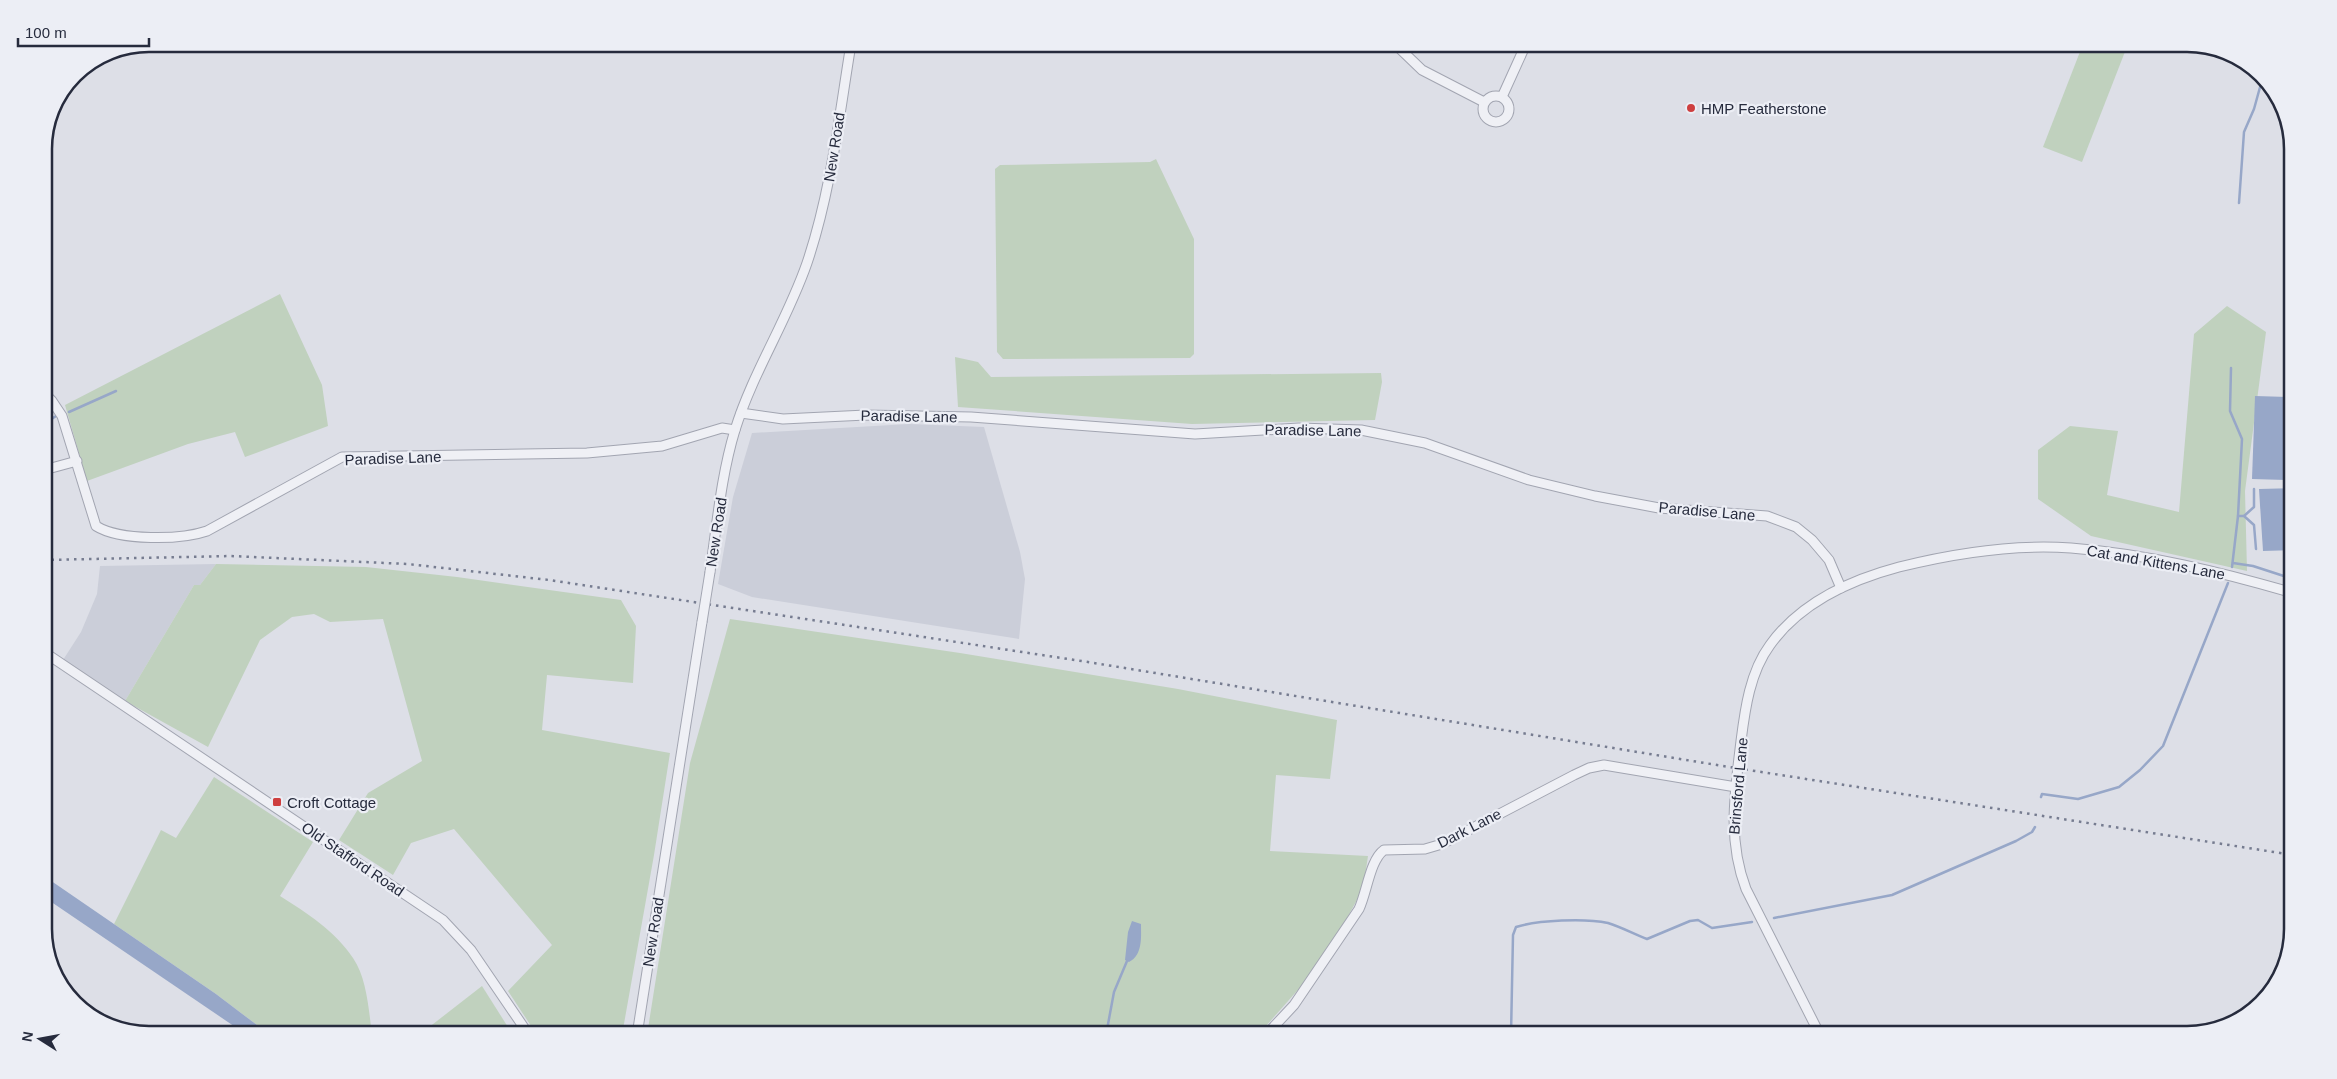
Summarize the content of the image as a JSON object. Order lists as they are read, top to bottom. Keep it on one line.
{"streets":{"street":["New Road","Paradise Lane","Cat and Kittens Lane","Brinsford Lane","Dark Lane","Old Stafford Road"]},"crossings":[["New Road","Paradise Lane"],["Paradise Lane","Cat and Kittens Lane"],["Paradise Lane","Brinsford Lane"],["Cat and Kittens Lane","Brinsford Lane"],["Brinsford Lane","Dark Lane"]],"places":{"other":["HMP Featherstone"],"transit":["Croft Cottage"]},"scale_bar":"100 m","north":"left"}
